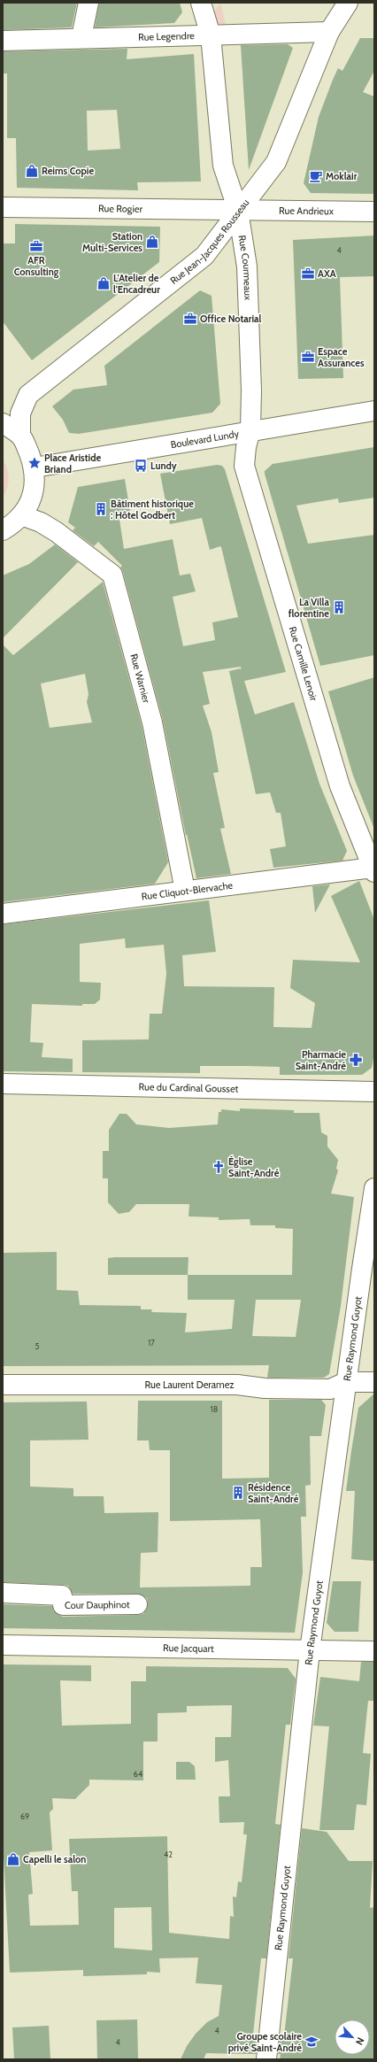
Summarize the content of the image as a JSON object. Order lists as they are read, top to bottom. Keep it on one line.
{"streets":{"street":["Rue Legendre","Rue Rogier","Rue Andrieux","Rue Jean-Jacques Rousseau","Rue Courmeaux","Boulevard Lundy","Rue Camille Lenoir","Rue Warnier","Rue Cliquot-Blervache","Rue du Cardinal Gousset","Rue Raymond Guyot","Rue Laurent Deramez","Cour Dauphinot","Rue Jacquart"]},"crossings":[["Rue Legendre","Rue Jean-Jacques Rousseau"],["Rue Legendre","Rue Courmeaux"],["Rue Rogier","Rue Andrieux"],["Rue Rogier","Rue Jean-Jacques Rousseau"],["Rue Rogier","Rue Courmeaux"],["Rue Andrieux","Rue Jean-Jacques Rousseau"],["Rue Andrieux","Rue Courmeaux"],["Rue Jean-Jacques Rousseau","Rue Courmeaux"],["Rue Courmeaux","Boulevard Lundy"],["Rue Courmeaux","Rue Camille Lenoir"],["Boulevard Lundy","Rue Camille Lenoir"],["Rue Camille Lenoir","Rue Cliquot-Blervache"],["Rue Warnier","Rue Cliquot-Blervache"],["Rue Raymond Guyot","Rue Laurent Deramez"],["Rue Raymond Guyot","Rue Jacquart"]],"places":{"shop":["Reims Copie","Station Multi-Services","L'Atelier de l'Encadreur","Capelli le salon"],"cafe":["Moklair"],"office":["AFR Consulting","AXA","Office Notarial","Espace Assurances"],"place":["Place Aristide Briand"],"bus stop":["Lundy"],"building":["Bâtiment historique : Hôtel Godbert","La Villa florentine","Résidence Saint-André"],"pharmacy":["Pharmacie Saint-André"],"church":["Église Saint-André"],"school or university":["Groupe scolaire privé Saint-André"]},"house_numbers":["4","17","5","18","64","69","42","4","4"],"north":"bottom right"}
